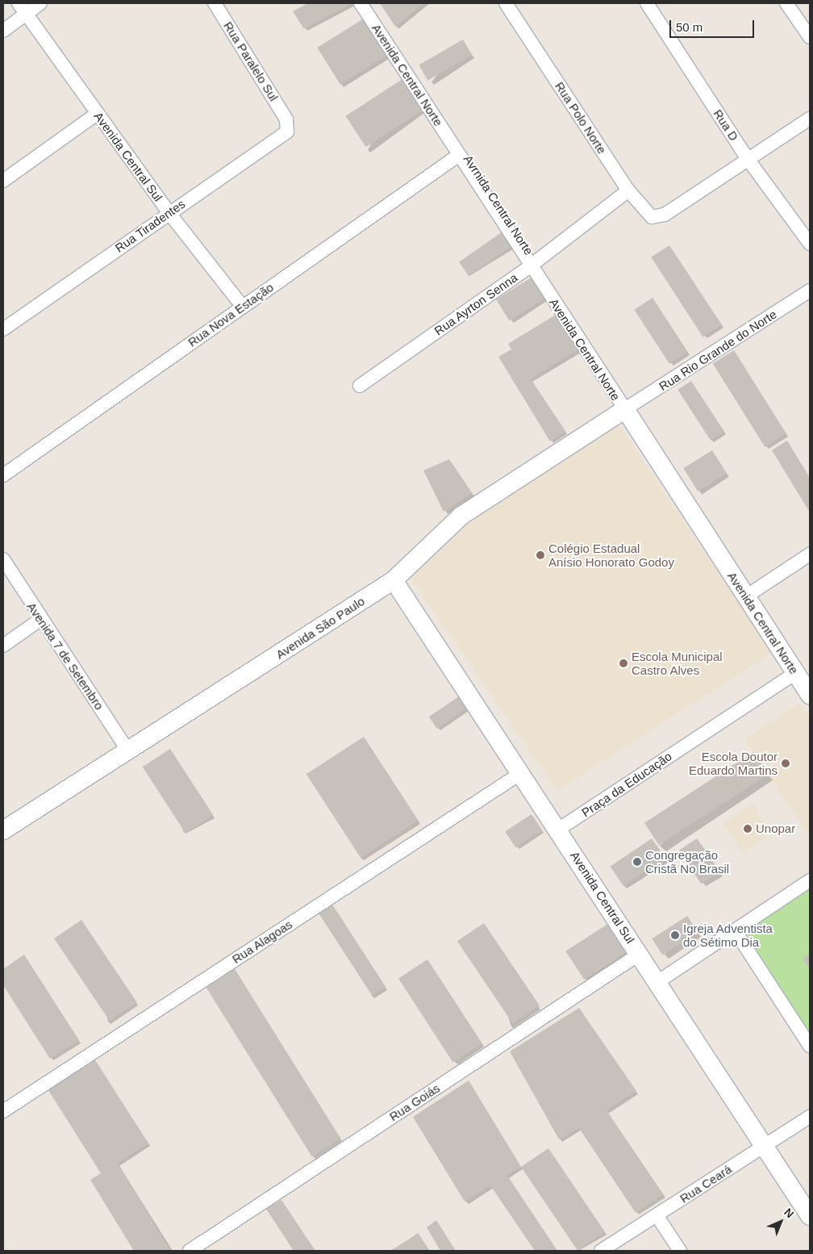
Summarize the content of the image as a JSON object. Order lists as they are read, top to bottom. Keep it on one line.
{"streets":{"main road":["Avenida Central Norte","Avenida Central Sul","Avenida São Paulo"],"street":["Rua Paralelo Sul","Rua Polo Norte","Rua D","Avrnida Central Norte","Rua Tiradentes","Rua Ayrton Senna","Rua Nova Estação","Rua Rio Grande do Norte","Avenida 7 de Setembro","Praça da Educação","Rua Alagoas","Rua Goiás","Rua Ceará"]},"crossings":[["Rua Paralelo Sul","Rua Tiradentes"],["Avenida Central Norte","Avrnida Central Norte"],["Avenida Central Norte","Rua Ayrton Senna"],["Avenida Central Norte","Rua Nova Estação"],["Avenida Central Norte","Rua Rio Grande do Norte"],["Avenida Central Norte","Avenida São Paulo"],["Avenida Central Norte","Praça da Educação"],["Rua Polo Norte","Rua D"],["Rua Polo Norte","Rua Ayrton Senna"],["Avenida Central Sul","Rua Tiradentes"],["Avenida Central Sul","Rua Nova Estação"],["Avenida Central Sul","Avenida São Paulo"],["Avenida Central Sul","Praça da Educação"],["Avenida Central Sul","Rua Alagoas"],["Avenida Central Sul","Rua Goiás"],["Avenida Central Sul","Rua Ceará"],["Avrnida Central Norte","Rua Ayrton Senna"],["Rua Rio Grande do Norte","Avenida São Paulo"],["Avenida São Paulo","Avenida 7 de Setembro"]],"places":["Colégio Estadual Anísio Honorato Godoy","Escola Municipal Castro Alves","Escola Doutor Eduardo Martins","Unopar","Congregação Cristã No Brasil","Igreja Adventista do Sétimo Dia"],"scale_bar":"50 m","north":"top right"}
